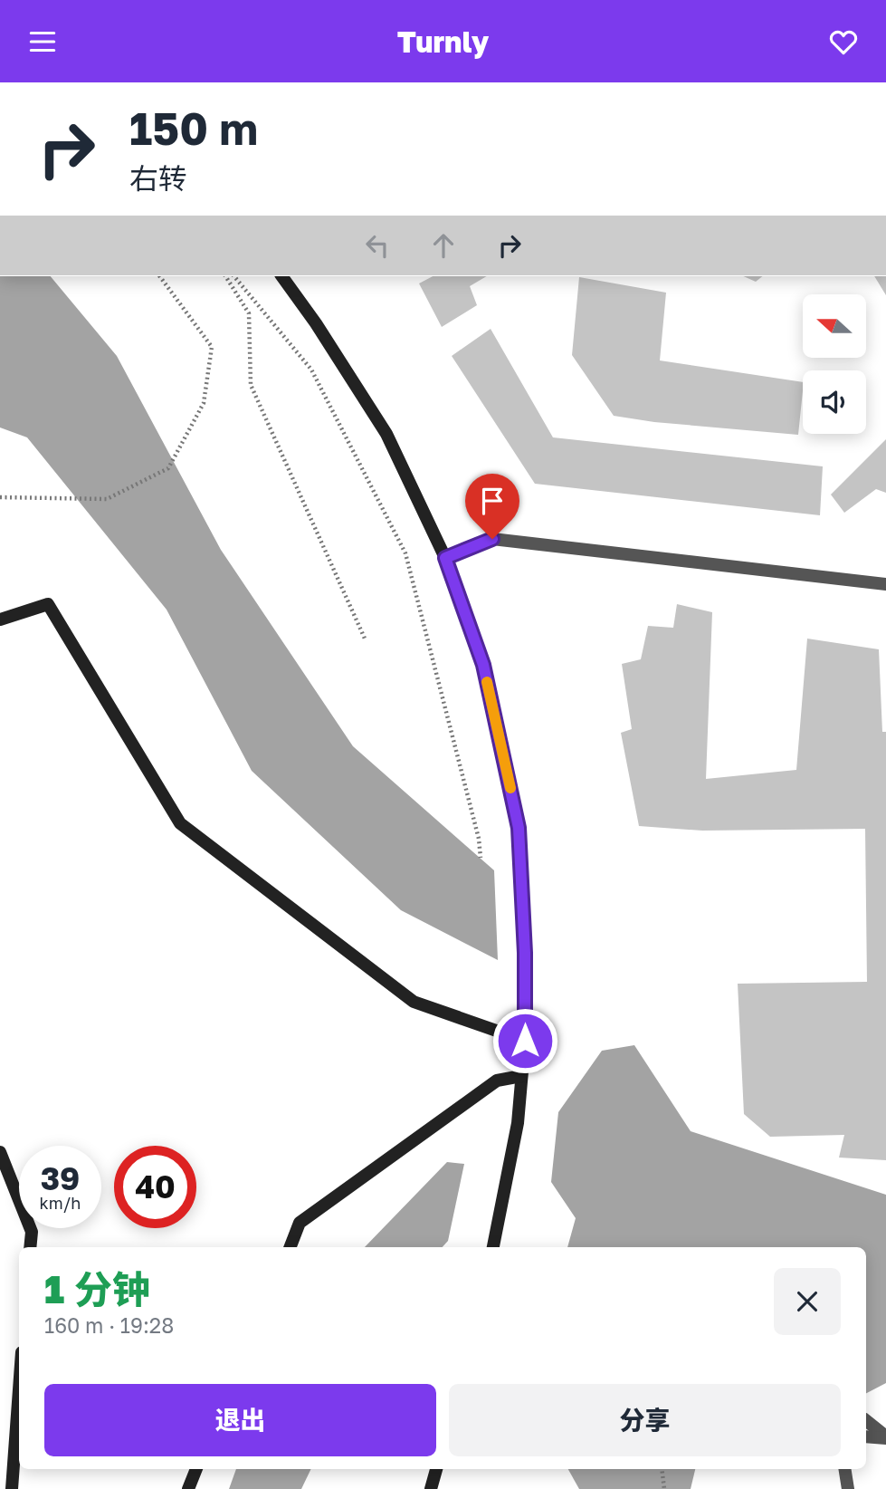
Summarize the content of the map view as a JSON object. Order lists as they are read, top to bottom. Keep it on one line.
{"north":"left","page":{"header":"Turnly","turn":["150 m","右转"],"speed":"39 km/h","limit":"40","heading":["1 分钟","160 m · 19:28"],"buttons":["退出","分享"]}}
